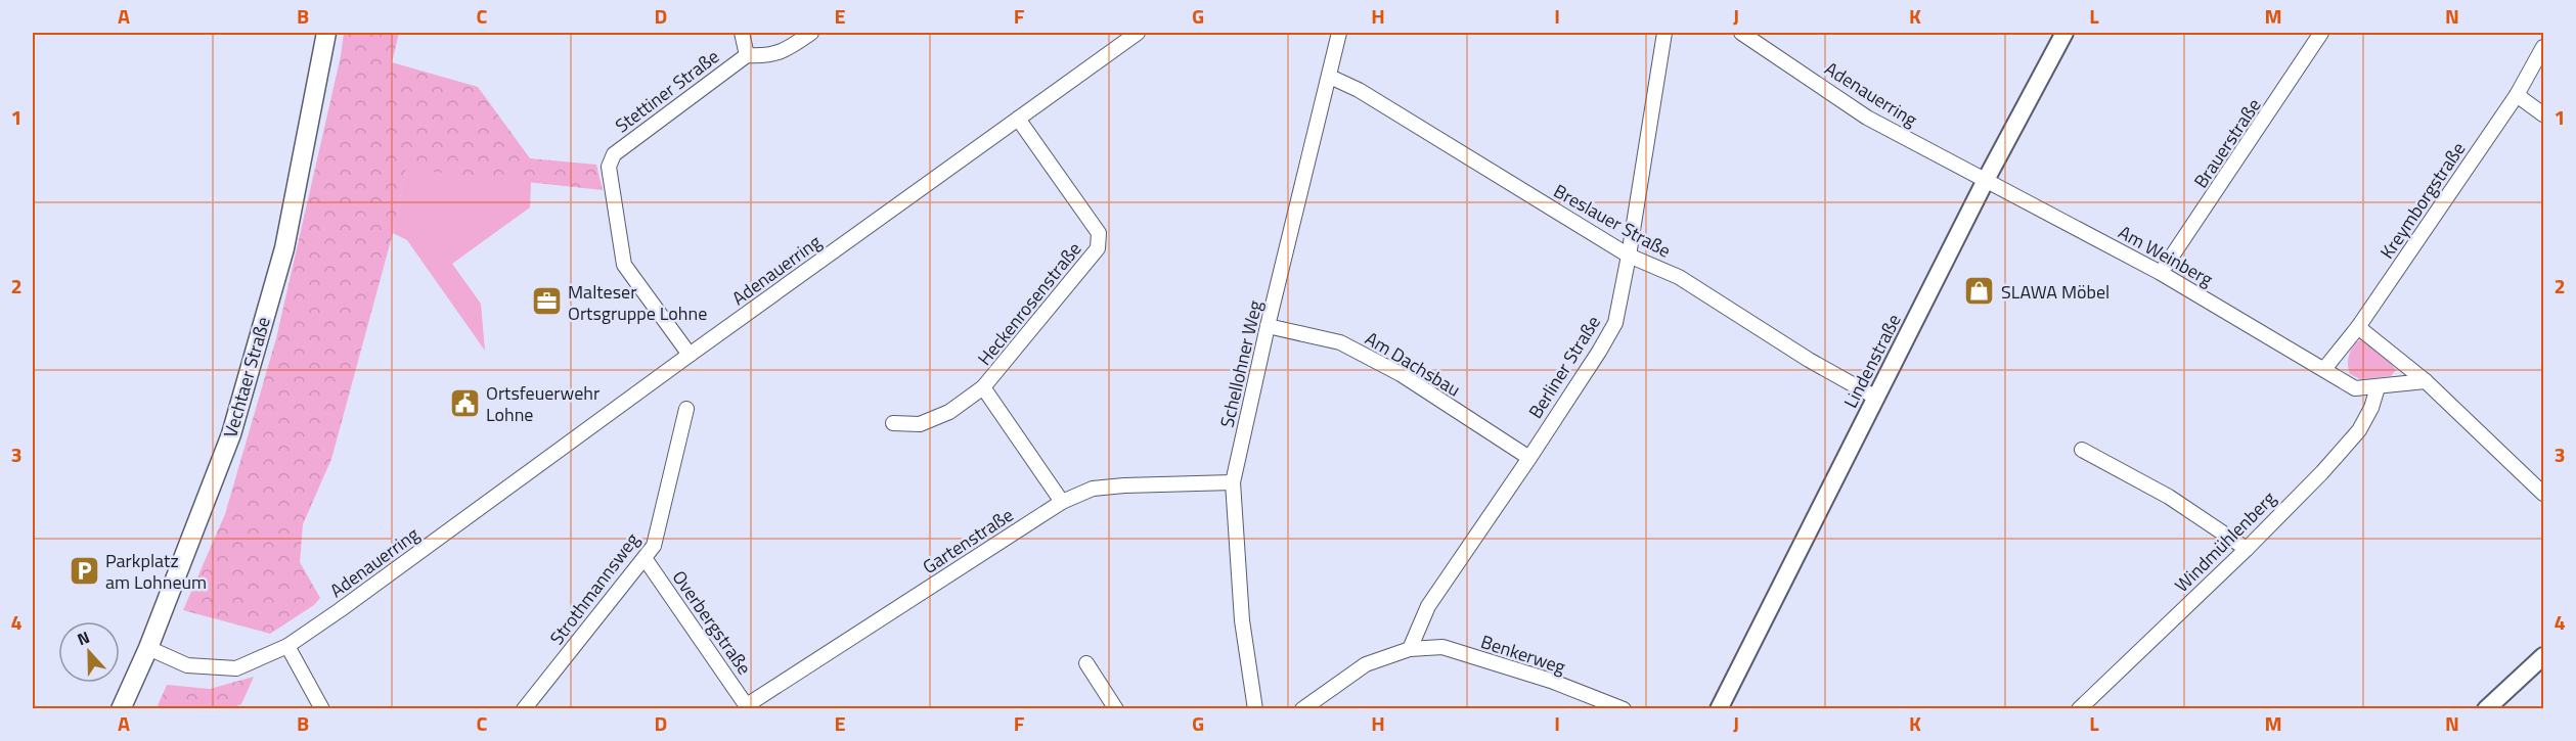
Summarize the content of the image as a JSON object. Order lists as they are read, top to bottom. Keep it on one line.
{"streets":{"main road":["Vechtaer Straße"],"street":["Stettiner Straße","Adenauerring","Brauerstraße","Kreymborgstraße","Breslauer Straße","Am Weinberg","Heckenrosenstraße","Lindenstraße","Schellohner Weg","Am Dachsbau","Berliner Straße","Gartenstraße","Windmühlenberg","Strothmannsweg","Overbergstraße","Benkerweg"]},"crossings":[["Stettiner Straße","Adenauerring"],["Adenauerring","Am Weinberg"],["Adenauerring","Heckenrosenstraße"],["Adenauerring","Lindenstraße"],["Adenauerring","Vechtaer Straße"],["Brauerstraße","Am Weinberg"],["Kreymborgstraße","Am Weinberg"],["Breslauer Straße","Lindenstraße"],["Breslauer Straße","Schellohner Weg"],["Breslauer Straße","Berliner Straße"],["Am Weinberg","Lindenstraße"],["Am Weinberg","Windmühlenberg"],["Heckenrosenstraße","Gartenstraße"],["Schellohner Weg","Am Dachsbau"],["Schellohner Weg","Gartenstraße"],["Am Dachsbau","Berliner Straße"],["Berliner Straße","Benkerweg"],["Gartenstraße","Overbergstraße"],["Strothmannsweg","Overbergstraße"]],"places":{"shop":["SLAWA Möbel"],"office":["Malteser Ortsgruppe Lohne"],"public building":["Ortsfeuerwehr Lohne"],"parking":["Parkplatz am Lohneum"]},"north":"top","grid":{"columns":["A","B","C","D","E","F","G","H","I","J","K","L","M","N"],"rows":["1","2","3","4"]}}
